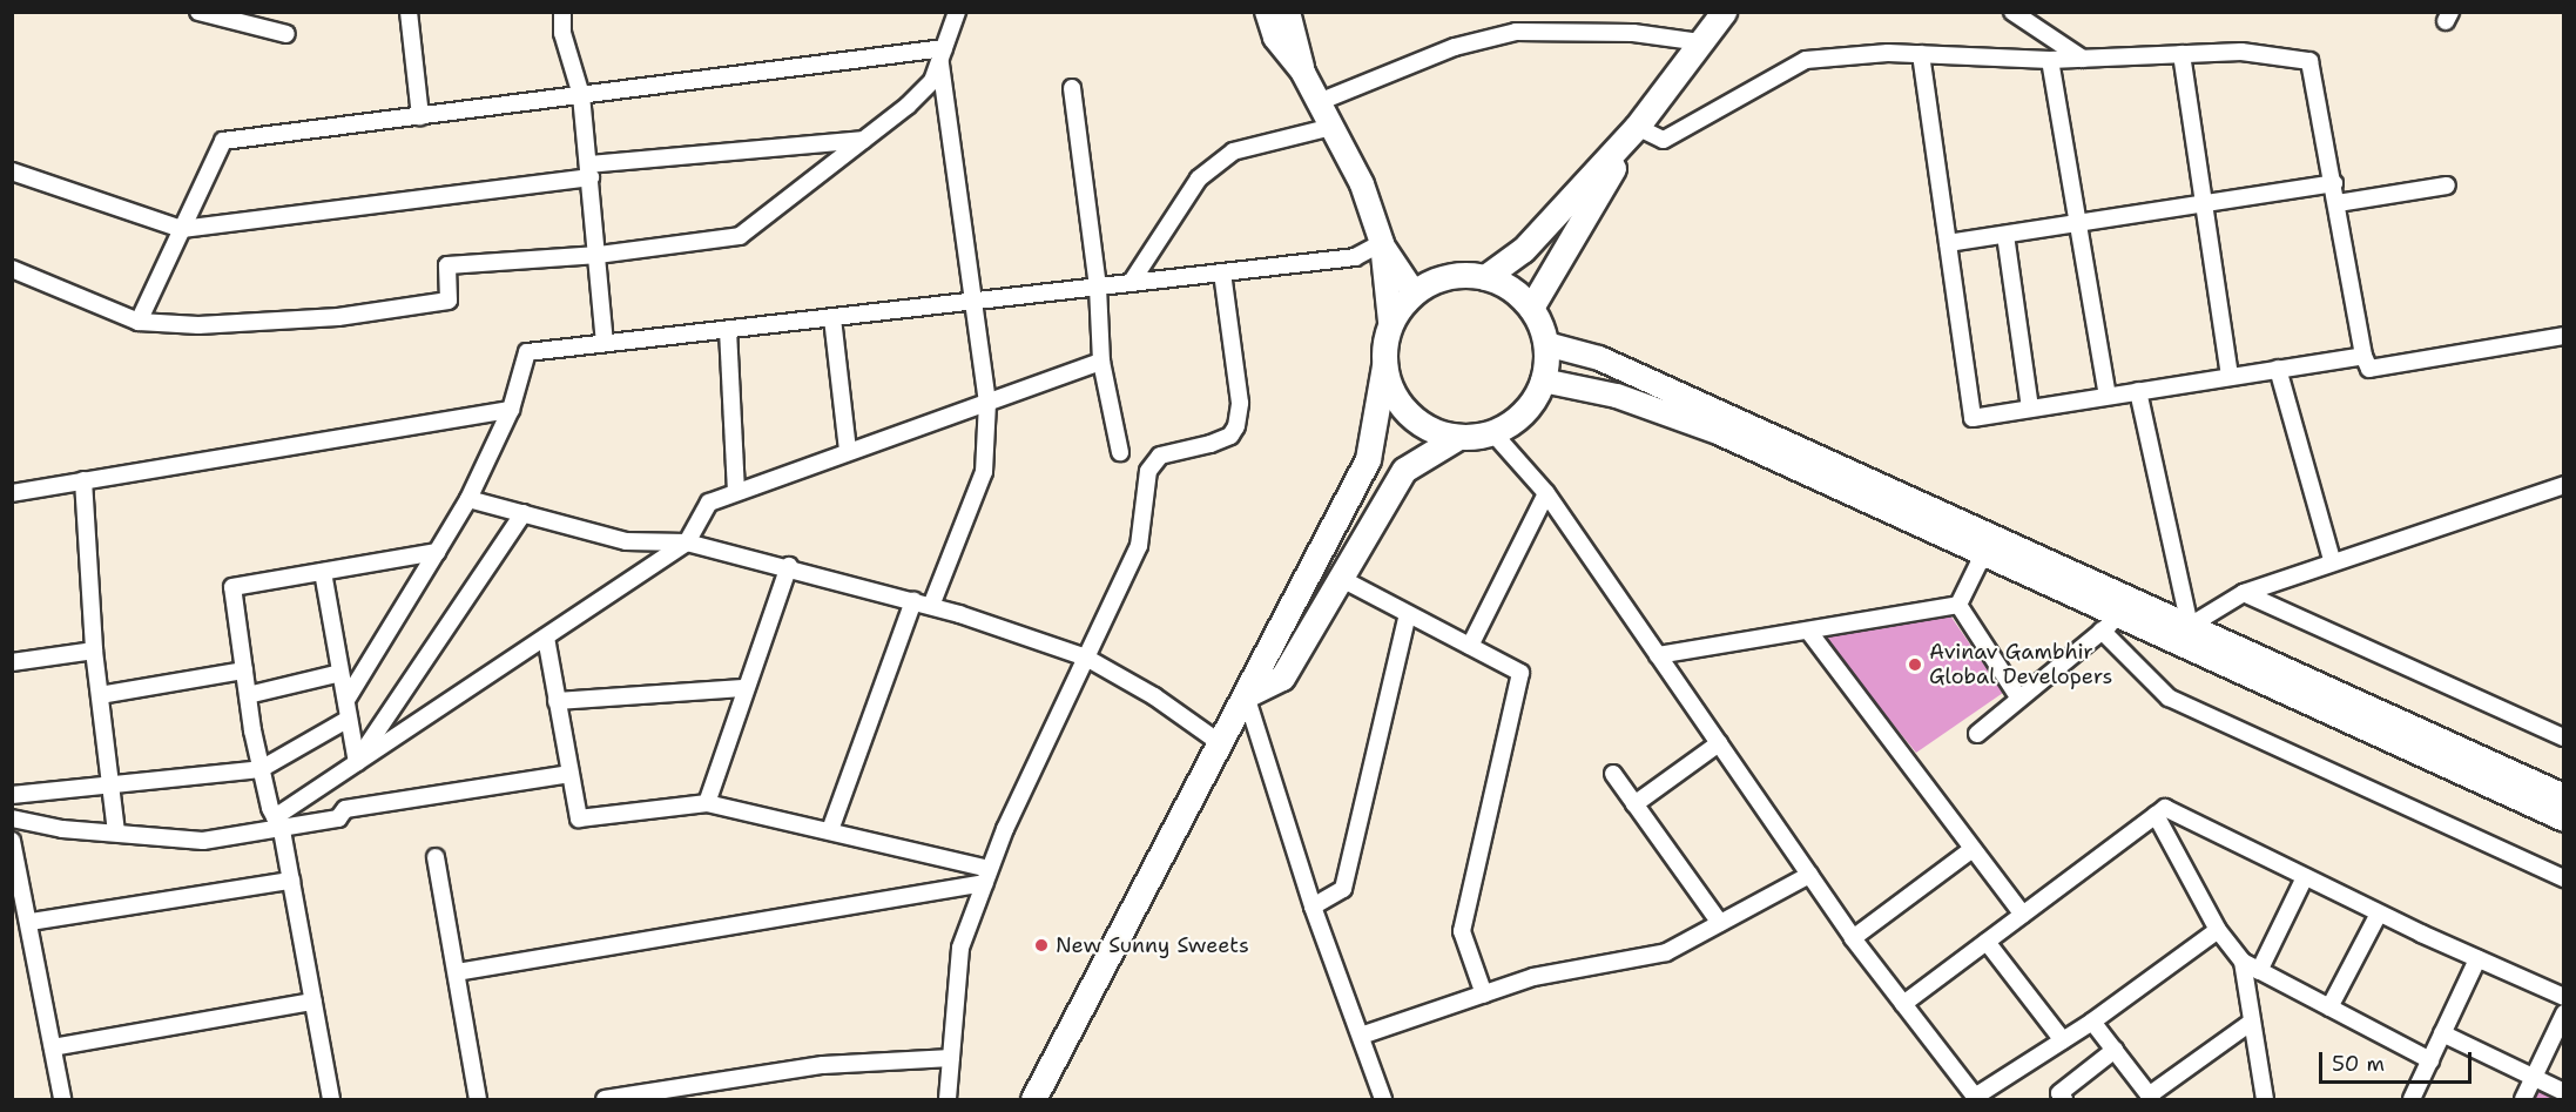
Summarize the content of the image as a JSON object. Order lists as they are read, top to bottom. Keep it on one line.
{"places":["Avinav Gambhir Global Developers","New Sunny Sweets"],"scale_bar":"50 m"}
